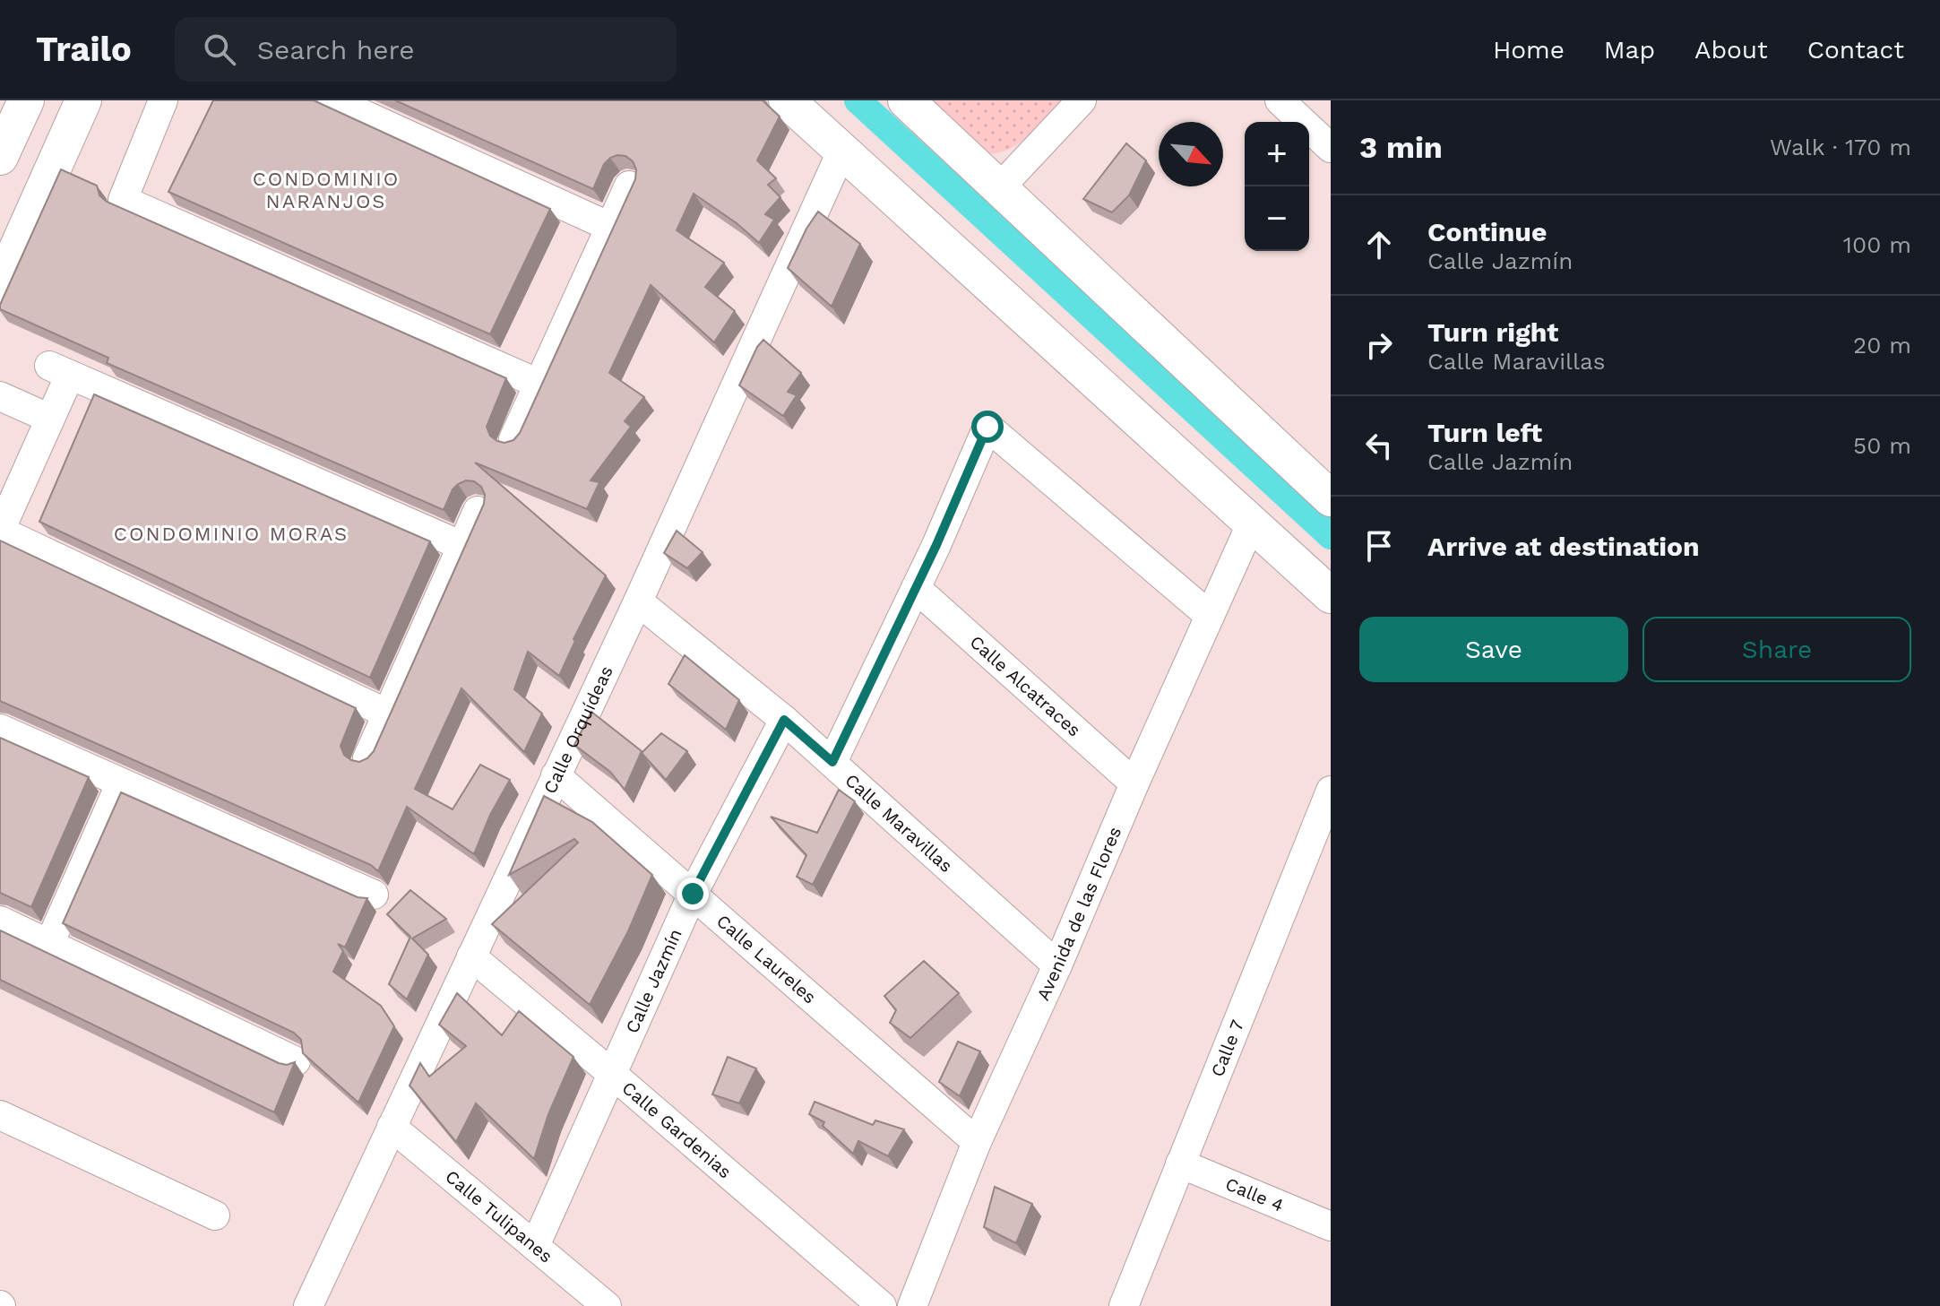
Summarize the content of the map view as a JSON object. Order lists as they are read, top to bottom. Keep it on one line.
{"streets":{"street":["Calle Alcatraces","Calle Orquídeas","Calle Maravillas","Avenida de las Flores","Calle Laureles","Calle Jazmín","Calle 7","Calle Gardenias","Calle 4","Calle Tulipanes"]},"crossings":[["Calle Alcatraces","Avenida de las Flores"],["Calle Orquídeas","Calle Maravillas"],["Calle Orquídeas","Calle Laureles"],["Calle Orquídeas","Calle Gardenias"],["Calle Orquídeas","Calle Tulipanes"],["Calle Maravillas","Avenida de las Flores"],["Calle Maravillas","Calle Jazmín"],["Avenida de las Flores","Calle Laureles"],["Calle Laureles","Calle Jazmín"],["Calle Jazmín","Calle Gardenias"],["Calle Jazmín","Calle Tulipanes"],["Calle 7","Calle 4"]],"districts":["CONDOMINIO NARANJOS","CONDOMINIO MORAS"],"north":"bottom right","page":{"header":"Trailo","search":"Search here","nav":["Home","Map","About","Contact"],"heading":["3 min","Walk · 170 m"],"map_buttons":["+","−"],"list":[["Continue","Calle Jazmín","100 m"],["Turn right","Calle Maravillas","20 m"],["Turn left","Calle Jazmín","50 m"],"Arrive at destination"],"buttons":["Save","Share"]}}
